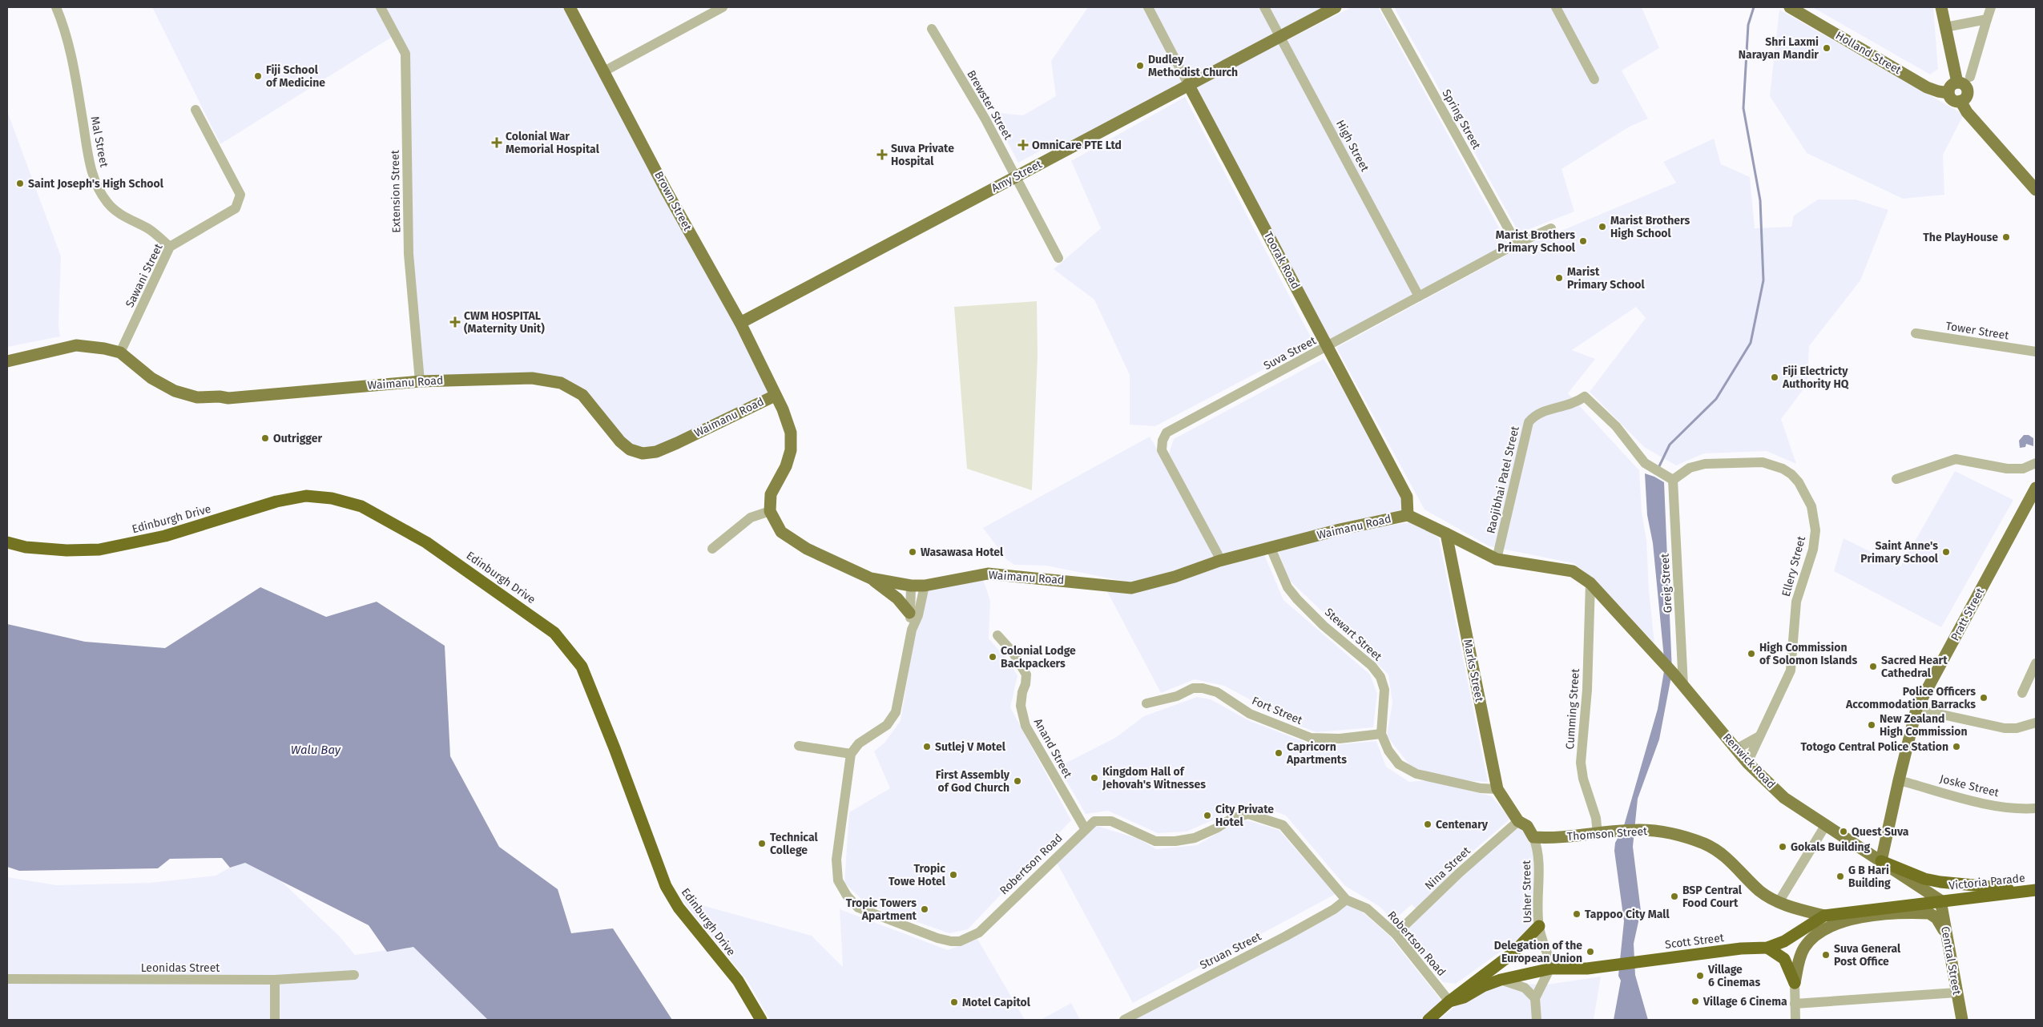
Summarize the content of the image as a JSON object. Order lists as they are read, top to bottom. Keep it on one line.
{"streets":{"highway":["Edinburgh Drive","Victoria Parade","Scott Street"],"main road":["Holland Street","Amy Street","Brown Street","Toorak Road","Waimanu Road","Pratt Street","Marks Street","Renwick Road","Thomson Street","Central Street"],"street":["Brewster Street","Spring Street","Mal Street","High Street","Extension Street","Sawani Street","Tower Street","Suva Street","Raojibhai Patel Street","Ellery Street","Greig Street","Stewart Street","Cumming Street","Fort Street","Anand Street","Joske Street","Robertson Road","Nina Street","Usher Street","Struan Street","Leonidas Street"]},"crossings":[["Brewster Street","Amy Street"],["Spring Street","Suva Street"],["Mal Street","Sawani Street"],["High Street","Amy Street"],["High Street","Suva Street"],["Amy Street","Brown Street"],["Amy Street","Toorak Road"],["Extension Street","Waimanu Road"],["Brown Street","Waimanu Road"],["Toorak Road","Suva Street"],["Toorak Road","Waimanu Road"],["Sawani Street","Waimanu Road"],["Suva Street","Waimanu Road"],["Waimanu Road","Stewart Street"],["Raojibhai Patel Street","Ellery Street"],["Raojibhai Patel Street","Greig Street"],["Ellery Street","Greig Street"],["Ellery Street","Renwick Road"],["Greig Street","Renwick Road"],["Pratt Street","Renwick Road"],["Pratt Street","Joske Street"],["Stewart Street","Fort Street"],["Marks Street","Thomson Street"],["Marks Street","Nina Street"],["Marks Street","Usher Street"],["Cumming Street","Renwick Road"],["Cumming Street","Thomson Street"],["Anand Street","Robertson Road"],["Renwick Road","Victoria Parade"],["Renwick Road","Scott Street"],["Renwick Road","Central Street"],["Thomson Street","Usher Street"],["Thomson Street","Scott Street"],["Robertson Road","Nina Street"],["Robertson Road","Scott Street"],["Robertson Road","Struan Street"],["Victoria Parade","Scott Street"],["Victoria Parade","Central Street"],["Usher Street","Scott Street"],["Scott Street","Central Street"]],"water":["Walu Bay"],"places":{"other":["Shri Laxmi Narayan Mandir","Dudley Methodist Church","Fiji School of Medicine","Saint Joseph's High School","Marist Brothers High School","The PlayHouse","Marist Brothers Primary School","Marist Primary School","Fiji Electricty Authority HQ","Outrigger","Wasawasa Hotel","Saint Anne's Primary School","High Commission of Solomon Islands","Colonial Lodge Backpackers","Sacred Heart Cathedral","Police Officers Accommodation Barracks","New Zealand High Commission","Sutlej V Motel","Totogo Central Police Station","Capricorn Apartments","Kingdom Hall of Jehovah's Witnesses","First Assembly of God Church","City Private Hotel","Centenary","Quest Suva","Technical College","Gokals Building","Tropic Towe Hotel","G B Hari Building","BSP Central Food Court","Tropic Towers Apartment","Tappoo City Mall","Delegation of the European Union","Suva General Post Office","Village 6 Cinemas","Village 6 Cinema","Motel Capitol"],"health":["Colonial War Memorial Hospital","OmniCare PTE Ltd","Suva Private Hospital","CWM HOSPITAL (Maternity Unit)"]}}
